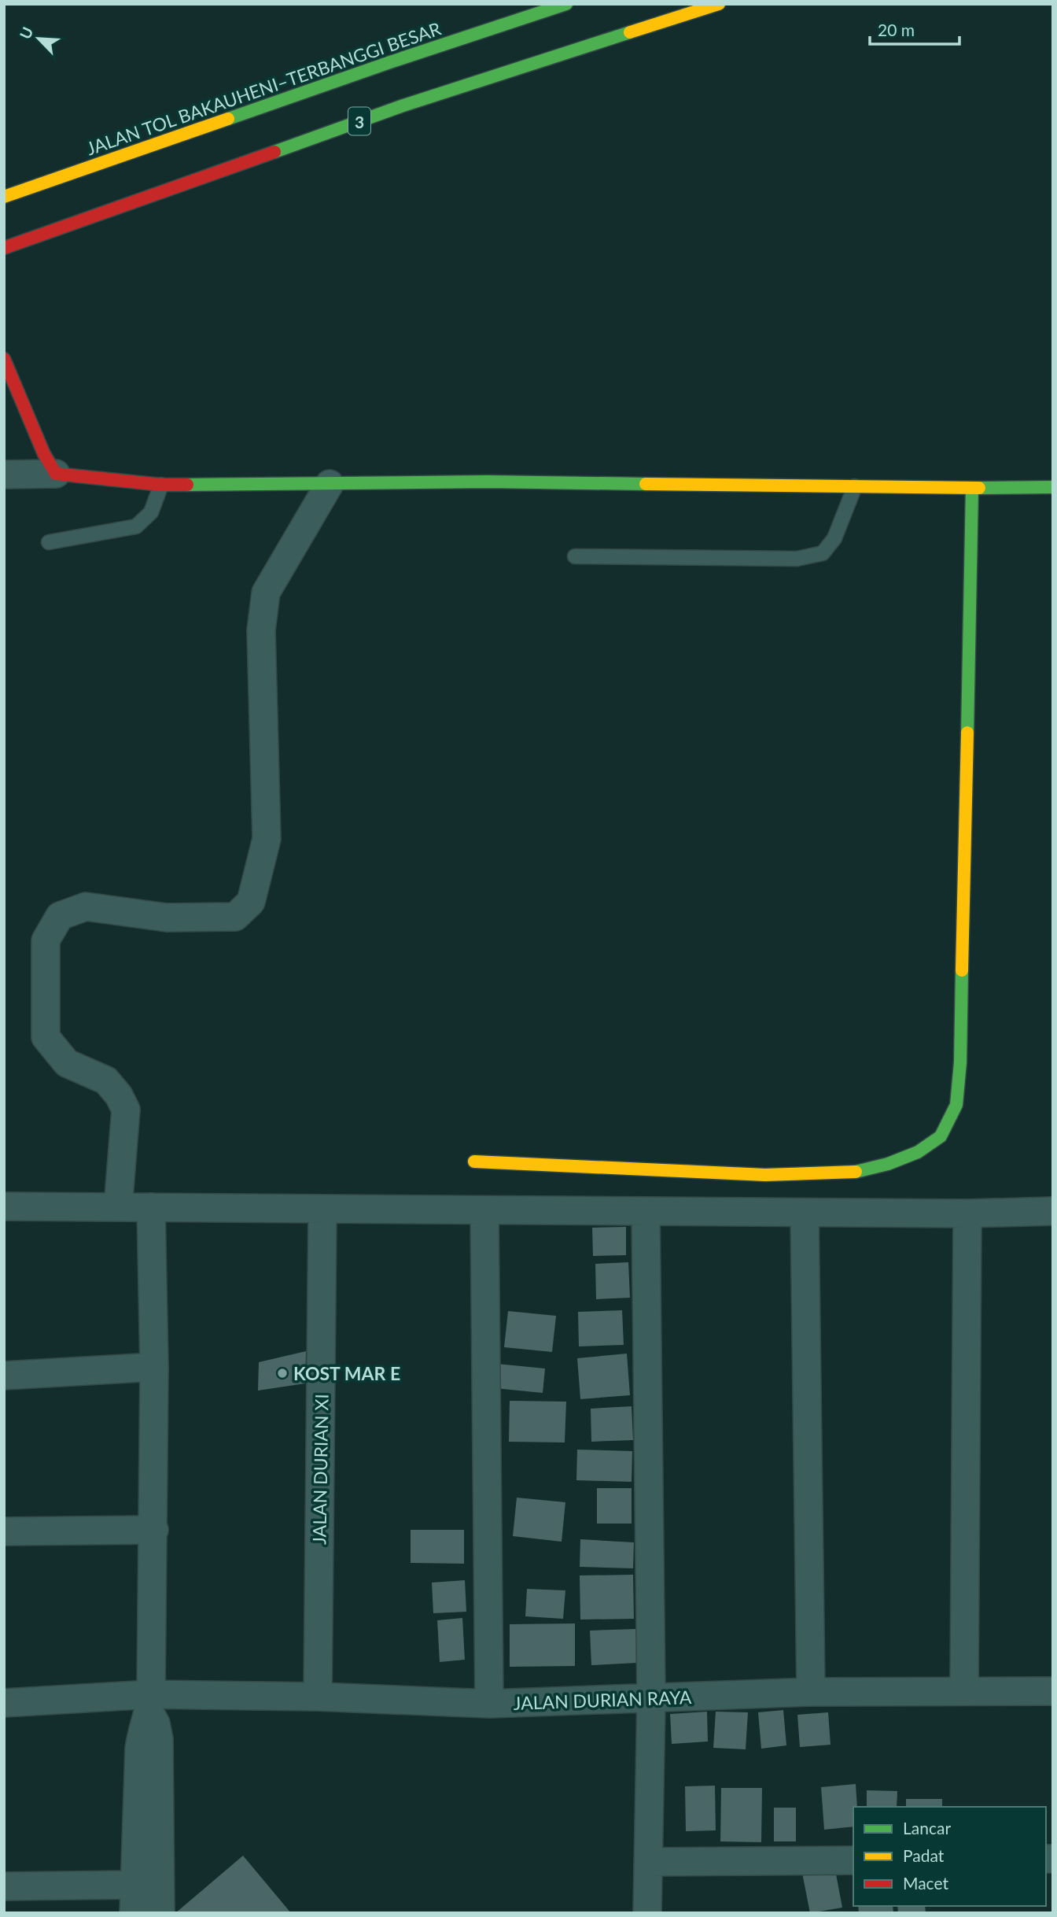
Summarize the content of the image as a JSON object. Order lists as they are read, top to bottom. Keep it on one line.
{"streets":{"main road":["JALAN TOL BAKAUHENI–TERBANGGI BESAR","3"],"street":["JALAN DURIAN XI","JALAN DURIAN RAYA"]},"crossings":[["JALAN DURIAN XI","JALAN DURIAN RAYA"]],"places":["KOST MAR E"],"legend":["Lancar","Padat","Macet"],"scale_bar":"20 m","north":"top left"}
